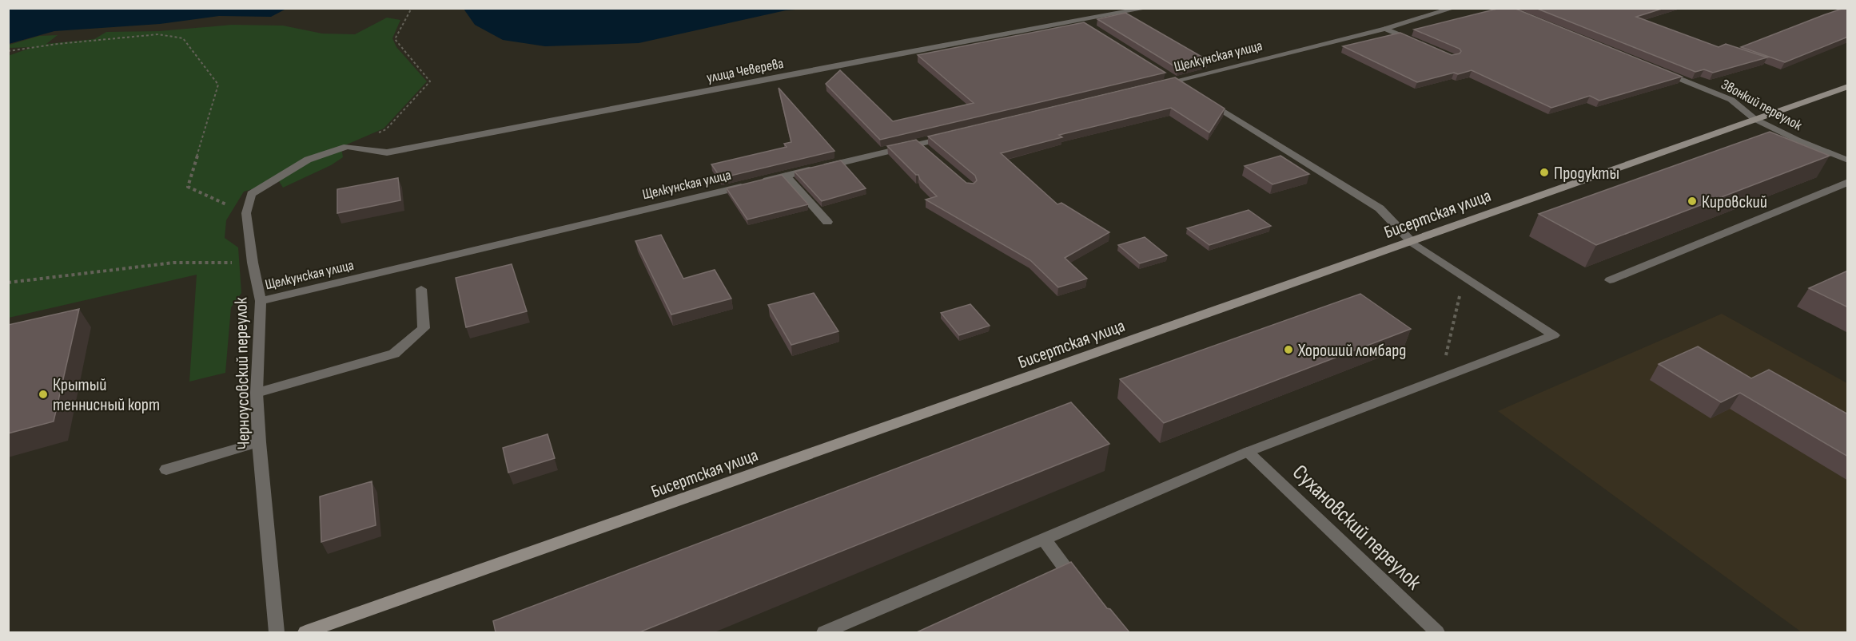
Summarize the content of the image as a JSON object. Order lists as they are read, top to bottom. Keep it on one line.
{"streets":{"main road":["Бисертская улица"],"street":["Щелкунская улица","улица Чеверева","Звонкий переулок","Черноусовский переулок","Сухановский переулок"]},"crossings":[["Щелкунская улица","Черноусовский переулок"],["улица Чеверева","Черноусовский переулок"],["Звонкий переулок","Бисертская улица"]],"places":["Продукты","Кировский","Хороший ломбард","Крытый теннисный корт"]}
